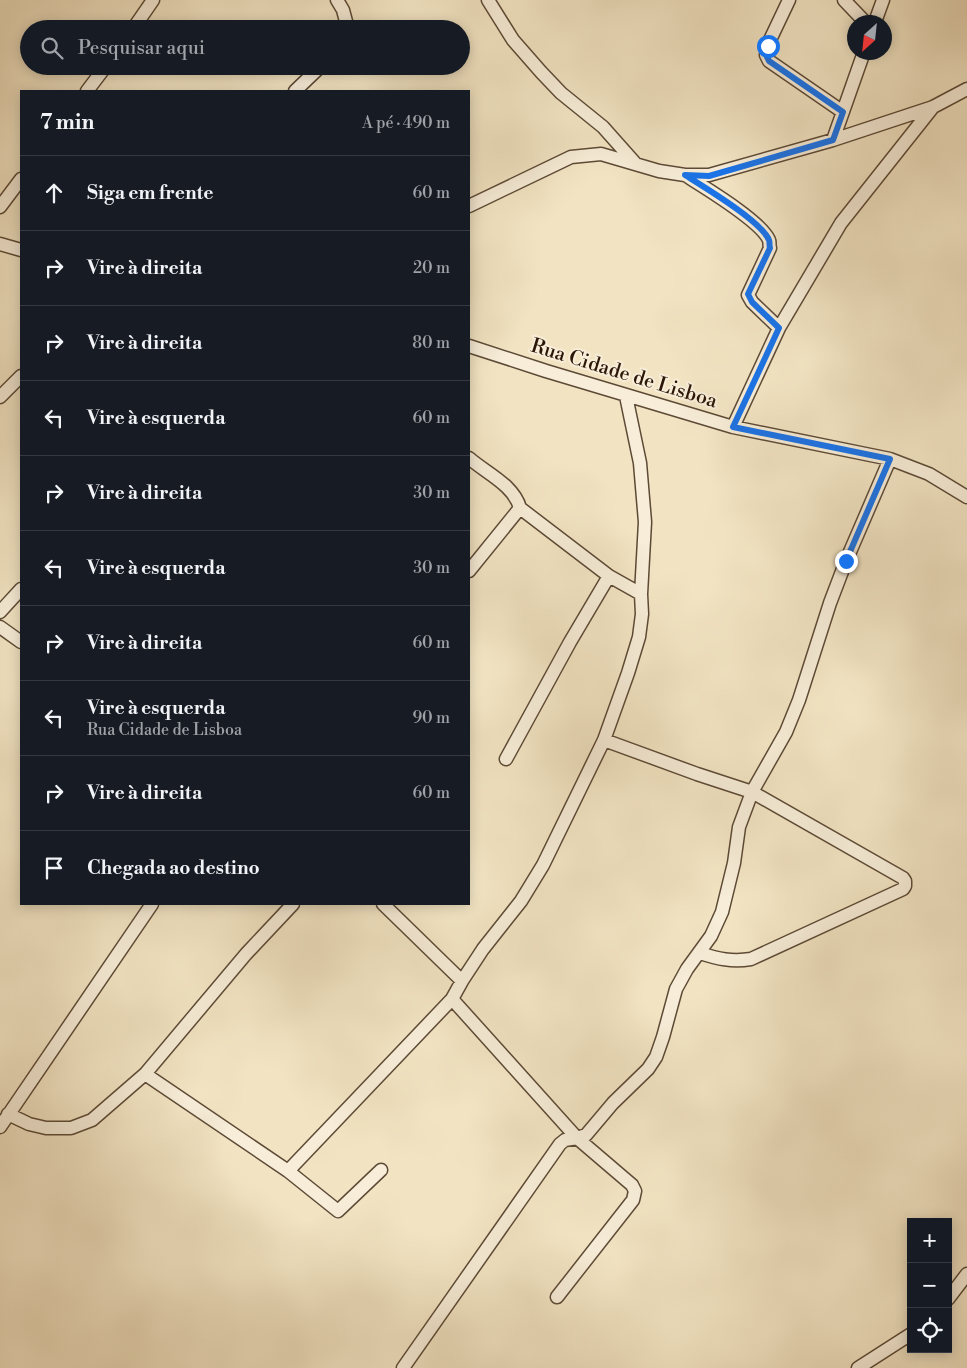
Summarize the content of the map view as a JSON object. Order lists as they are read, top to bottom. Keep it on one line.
{"streets":{"street":["Rua Cidade de Lisboa"]},"north":"bottom left","page":{"search":"Pesquisar aqui","heading":["7 min","A pé · 490 m"],"list":[["Siga em frente","60 m"],["Vire à direita","20 m"],["Vire à direita","80 m"],["Vire à esquerda","60 m"],["Vire à direita","30 m"],["Vire à esquerda","30 m"],["Vire à direita","60 m"],["Vire à esquerda","Rua Cidade de Lisboa","90 m"],["Vire à direita","60 m"],"Chegada ao destino"],"map_buttons":["+","−"]}}
